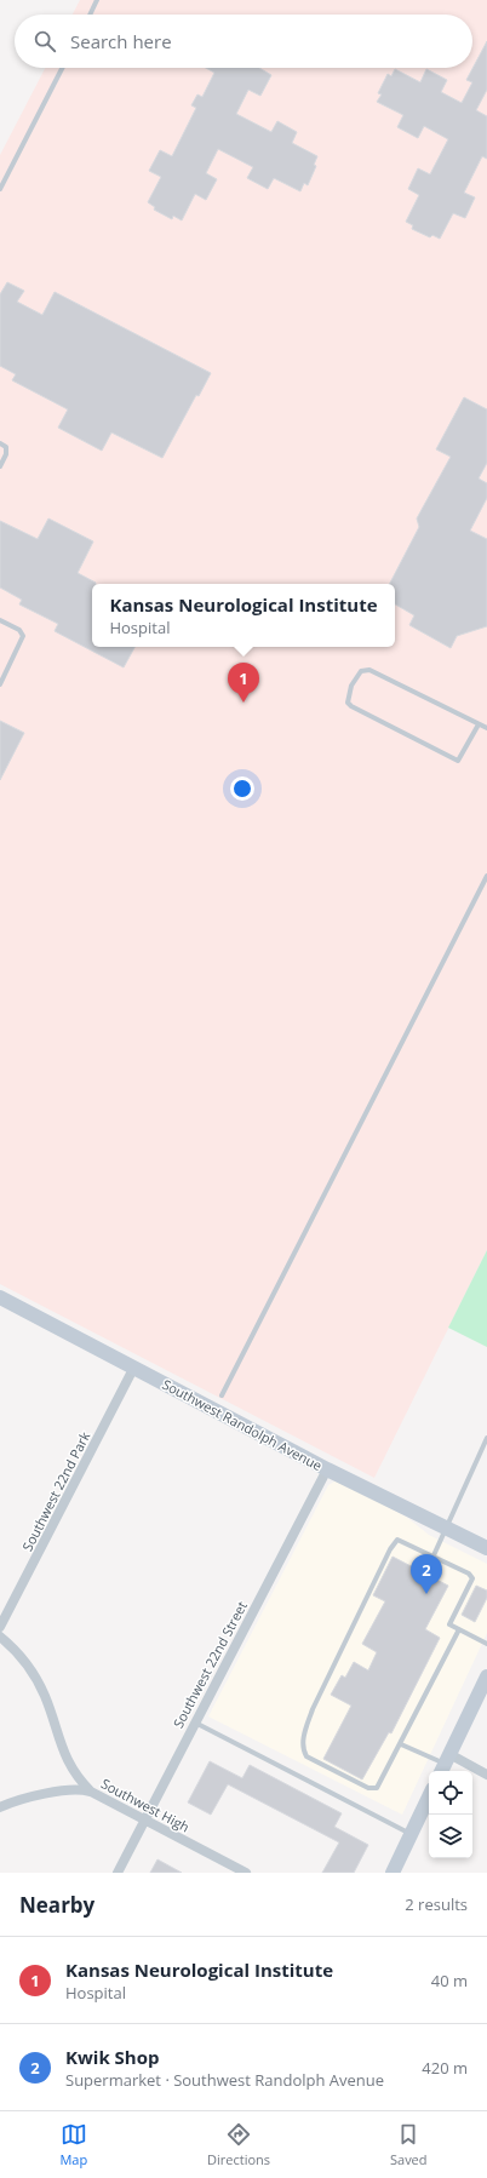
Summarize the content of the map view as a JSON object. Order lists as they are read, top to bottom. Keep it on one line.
{"streets":{"street":["Southwest Randolph Avenue","Southwest 22nd Park","Southwest 22nd Street","Southwest High"]},"crossings":[["Southwest Randolph Avenue","Southwest 22nd Park"],["Southwest Randolph Avenue","Southwest 22nd Street"],["Southwest 22nd Street","Southwest High"]],"page":{"search":"Search here","popup":["Kansas Neurological Institute","Hospital"],"pins":["1","2"],"heading":["Nearby","2 results"],"list":[{"mark":"1","name":"Kansas Neurological Institute","note":"Hospital","value":"40 m"},{"mark":"2","name":"Kwik Shop","note":"Supermarket · Southwest Randolph Avenue","value":"420 m"}],"nav":["Map","Directions","Saved"]}}
